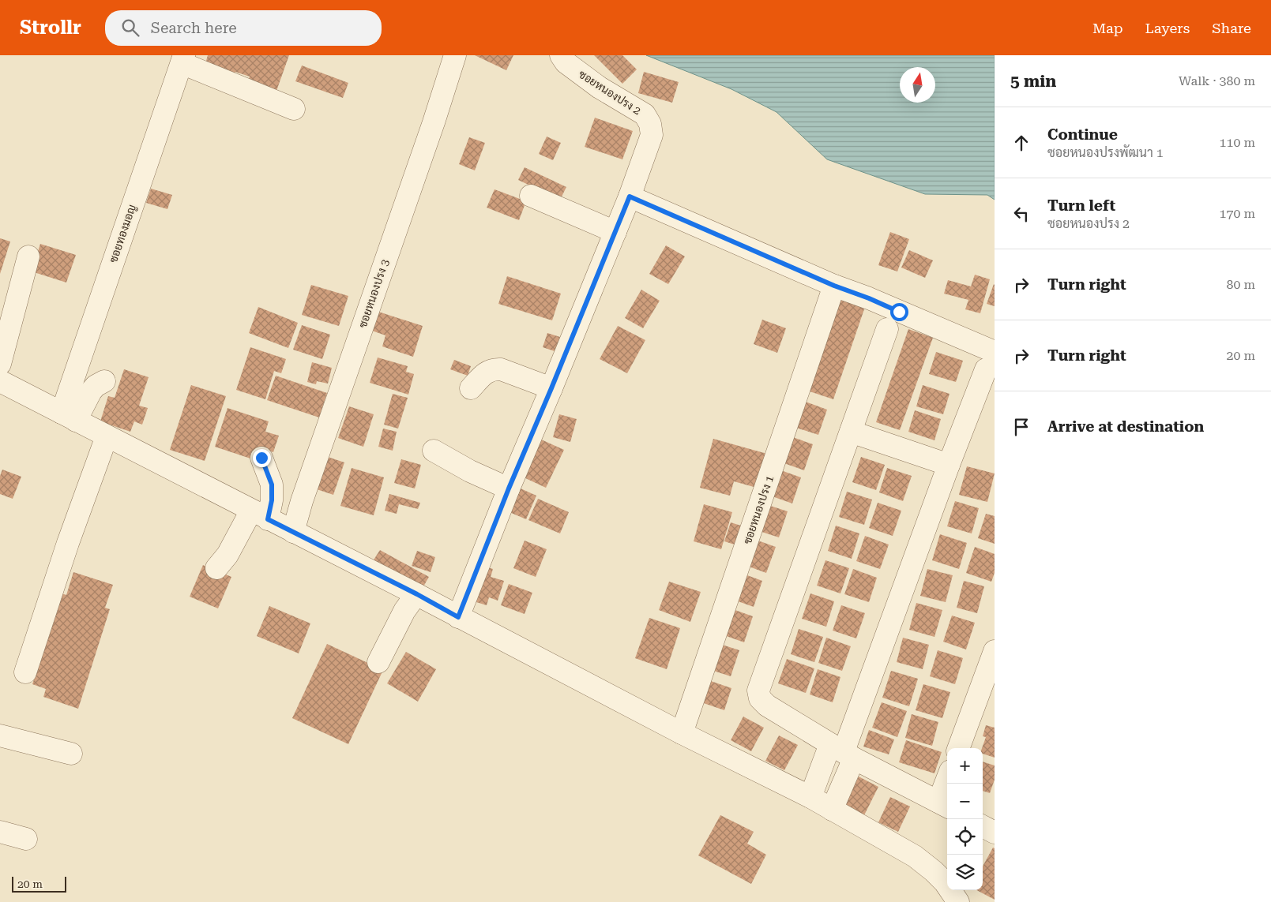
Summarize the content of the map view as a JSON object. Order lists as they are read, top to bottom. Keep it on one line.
{"streets":{"street":["ซอยหนองปรง 2","ซอยทองมอญ","ซอยหนองปรง 3","ซอยหนองปรง 1"]},"scale_bar":"20 m","north":"top","page":{"header":"Strollr","search":"Search here","nav":["Map","Layers","Share"],"heading":["5 min","Walk · 380 m"],"list":[["Continue","ซอยหนองปรงพัฒนา 1","110 m"],["Turn left","ซอยหนองปรง 2","170 m"],["Turn right","80 m"],["Turn right","20 m"],"Arrive at destination"],"map_buttons":["+","−"],"scale":"20 m"}}
